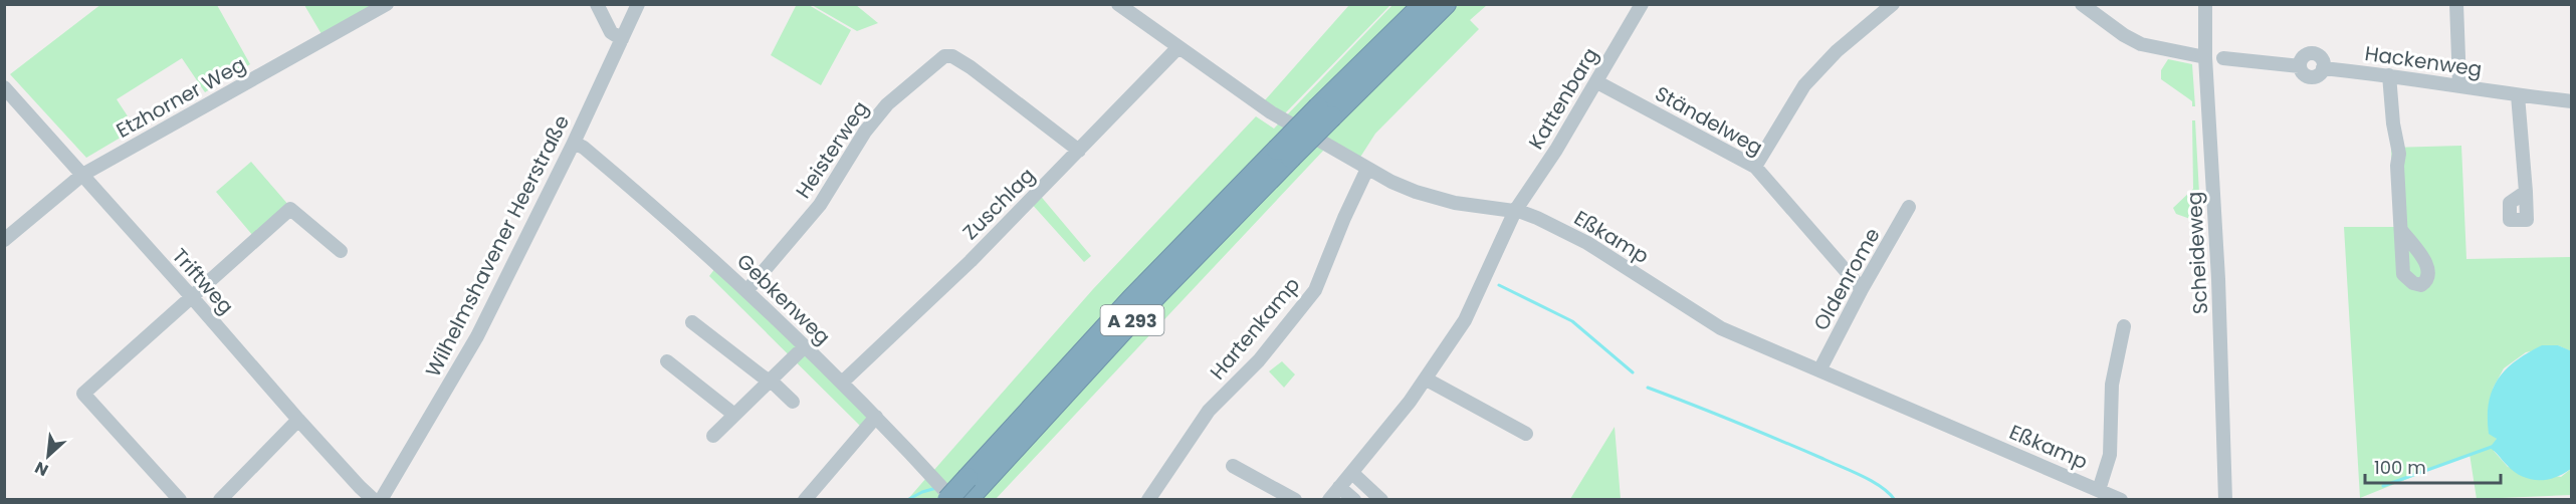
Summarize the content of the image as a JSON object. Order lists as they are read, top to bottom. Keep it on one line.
{"streets":{"highway":["A 293"],"street":["Hackenweg","Etzhorner Weg","Kattenbarg","Ständelweg","Heisterweg","Zuschlag","Eßkamp","Wilhelmshavener Heerstraße","Scheideweg","Oldenrome","Triftweg","Gebkenweg","Hartenkamp"]},"crossings":[["Etzhorner Weg","Triftweg"],["Kattenbarg","Ständelweg"],["Kattenbarg","Eßkamp"],["Ständelweg","Oldenrome"],["Heisterweg","Zuschlag"],["Heisterweg","Gebkenweg"],["Zuschlag","Eßkamp"],["Zuschlag","Gebkenweg"],["Eßkamp","Oldenrome"],["Eßkamp","Hartenkamp"],["Wilhelmshavener Heerstraße","Gebkenweg"]],"scale_bar":"100 m","north":"bottom left"}
